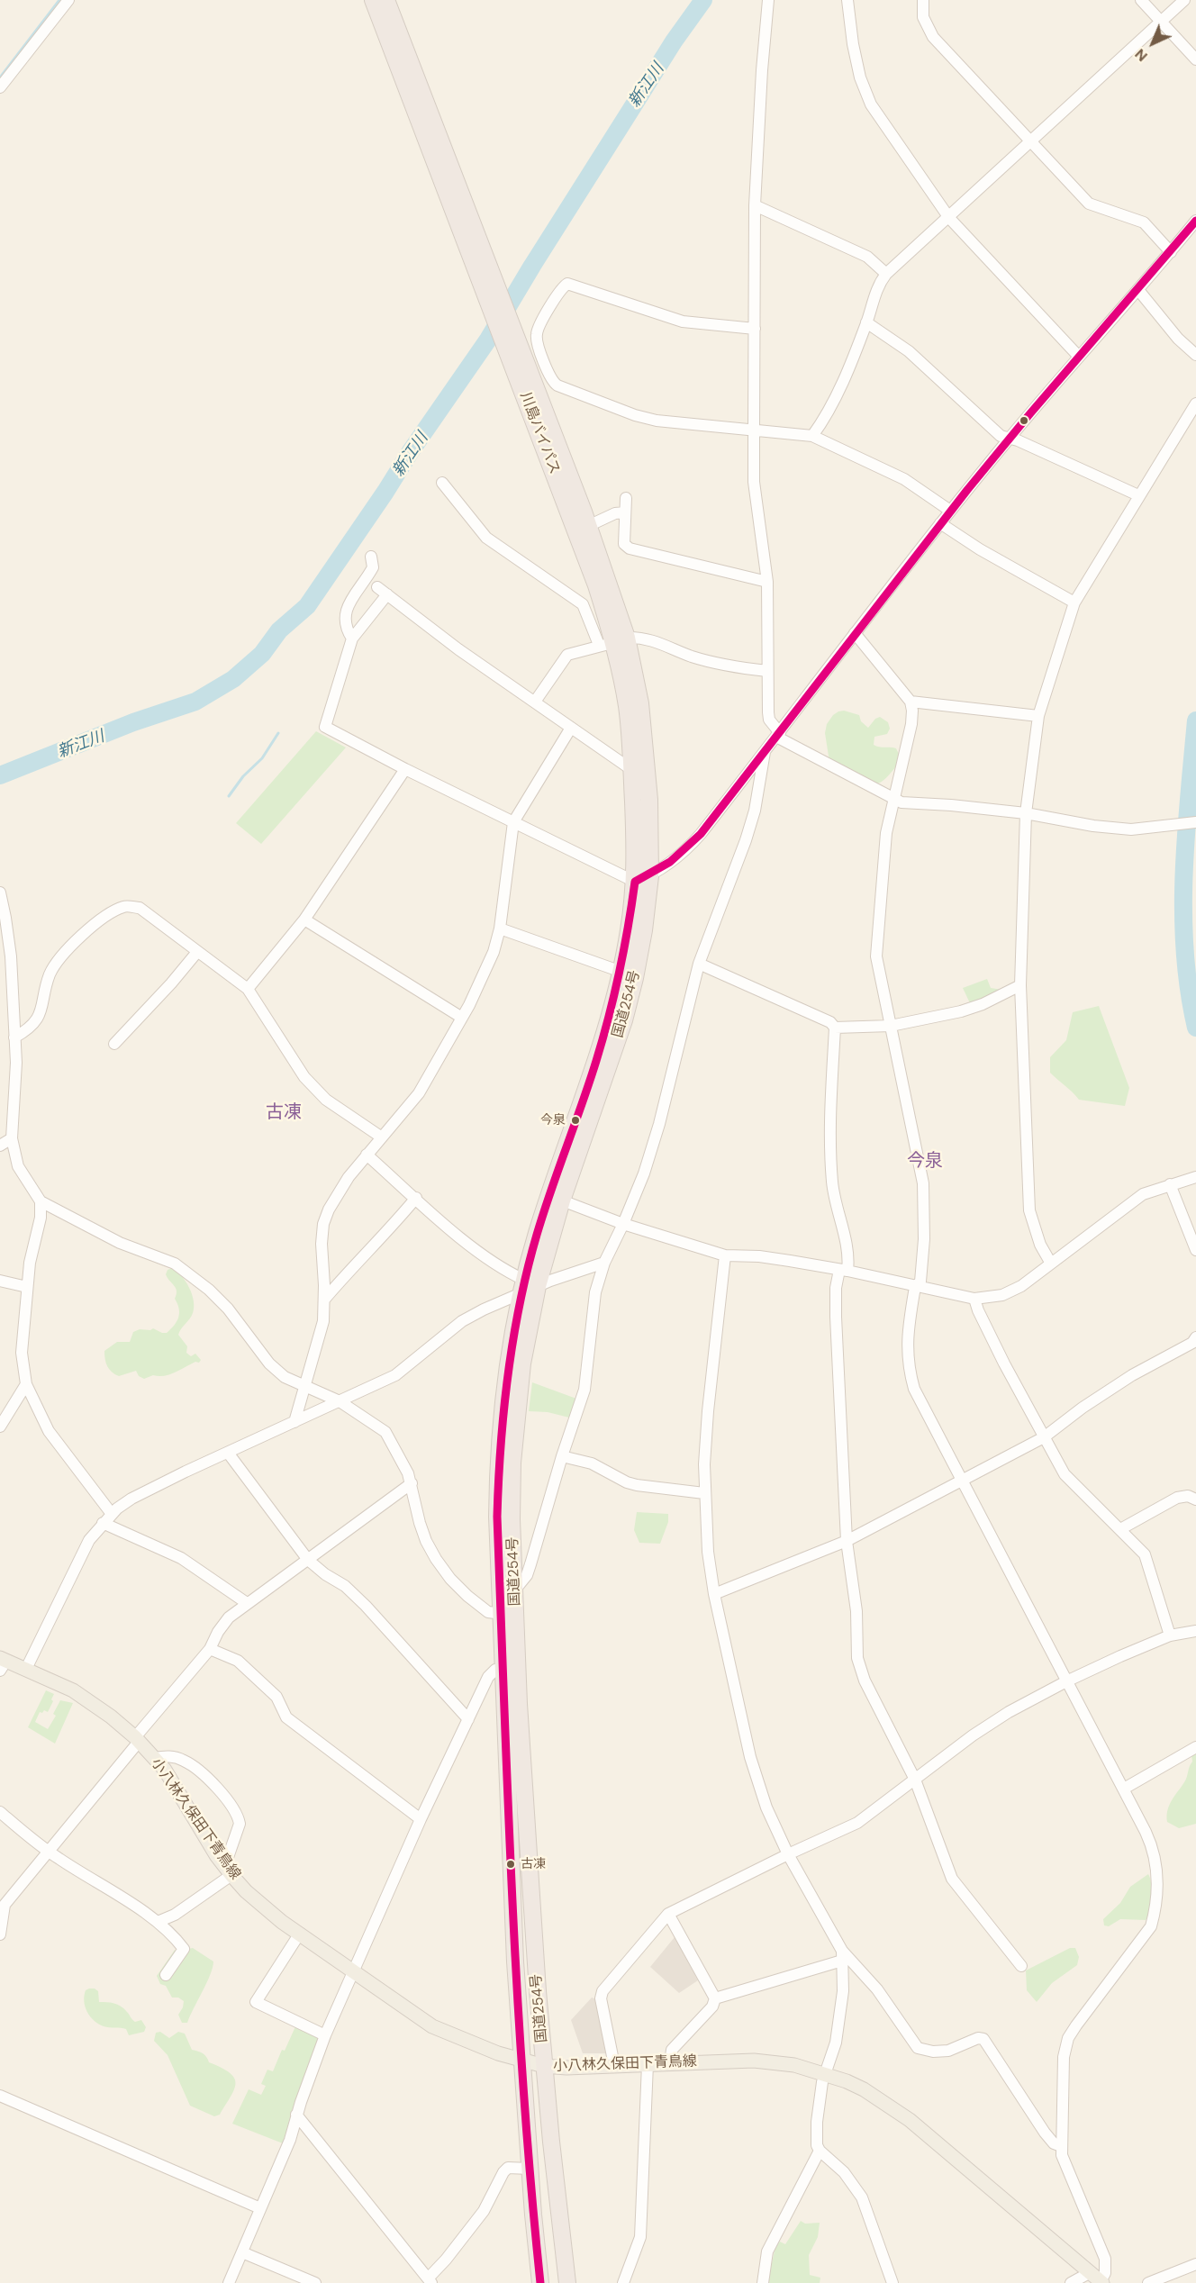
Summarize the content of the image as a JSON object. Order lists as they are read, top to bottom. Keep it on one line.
{"streets":{"highway":["川島バイパス","国道254号"],"main road":["小八林久保田下青鳥線"]},"crossings":[["川島バイパス","国道254号"],["国道254号","小八林久保田下青鳥線"]],"districts":["古凍","今泉"],"water":["新江川"],"places":["今泉","古凍"],"north":"bottom left"}
